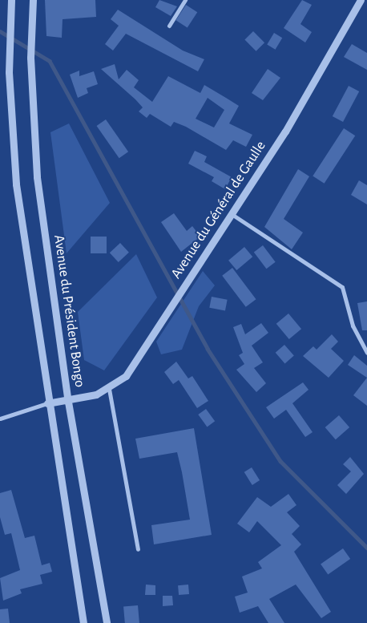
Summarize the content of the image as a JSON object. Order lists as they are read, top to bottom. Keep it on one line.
{"streets":{"street":["Avenue du Général de Gaulle","Avenue du Président Bongo"]},"crossings":[["Avenue du Général de Gaulle","Avenue du Président Bongo"]]}
